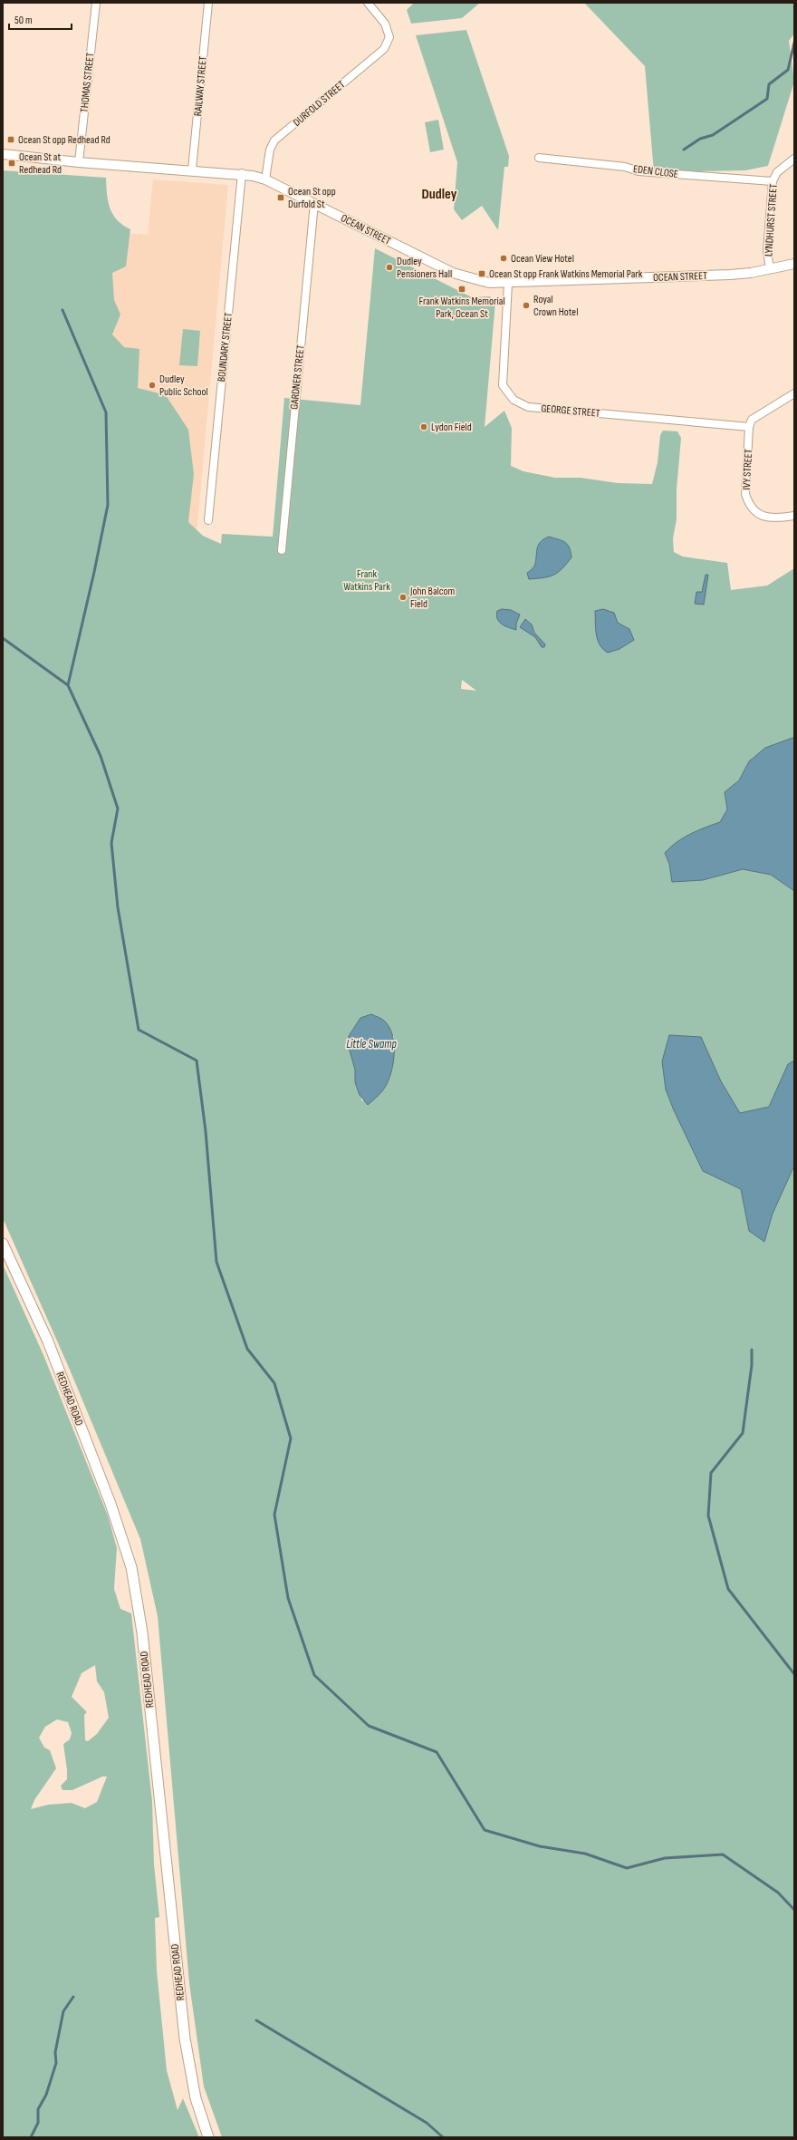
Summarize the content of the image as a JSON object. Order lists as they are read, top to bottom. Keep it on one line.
{"streets":{"main road":["REDHEAD ROAD"],"street":["THOMAS STREET","RAILWAY STREET","DURFOLD STREET","EDEN CLOSE","LYNDHURST STREET","OCEAN STREET","BOUNDARY STREET","GARDNER STREET","GEORGE STREET","IVY STREET"]},"crossings":[["THOMAS STREET","OCEAN STREET"],["RAILWAY STREET","OCEAN STREET"],["DURFOLD STREET","OCEAN STREET"],["EDEN CLOSE","LYNDHURST STREET"],["LYNDHURST STREET","OCEAN STREET"],["OCEAN STREET","BOUNDARY STREET"],["OCEAN STREET","GARDNER STREET"],["OCEAN STREET","GEORGE STREET"],["GEORGE STREET","IVY STREET"]],"districts":["Dudley"],"water":["Little Swamp"],"parks":["Frank Watkins Park"],"places":{"transit":["Ocean St opp Redhead Rd","Ocean St at Redhead Rd","Ocean St opp Durfold St","Ocean St opp Frank Watkins Memorial Park","Frank Watkins Memorial Park, Ocean St"],"other":["Ocean View Hotel","Dudley Pensioners Hall","Royal Crown Hotel","Dudley Public School","Lydon Field","John Balcom Field"]},"scale_bar":"50 m"}
